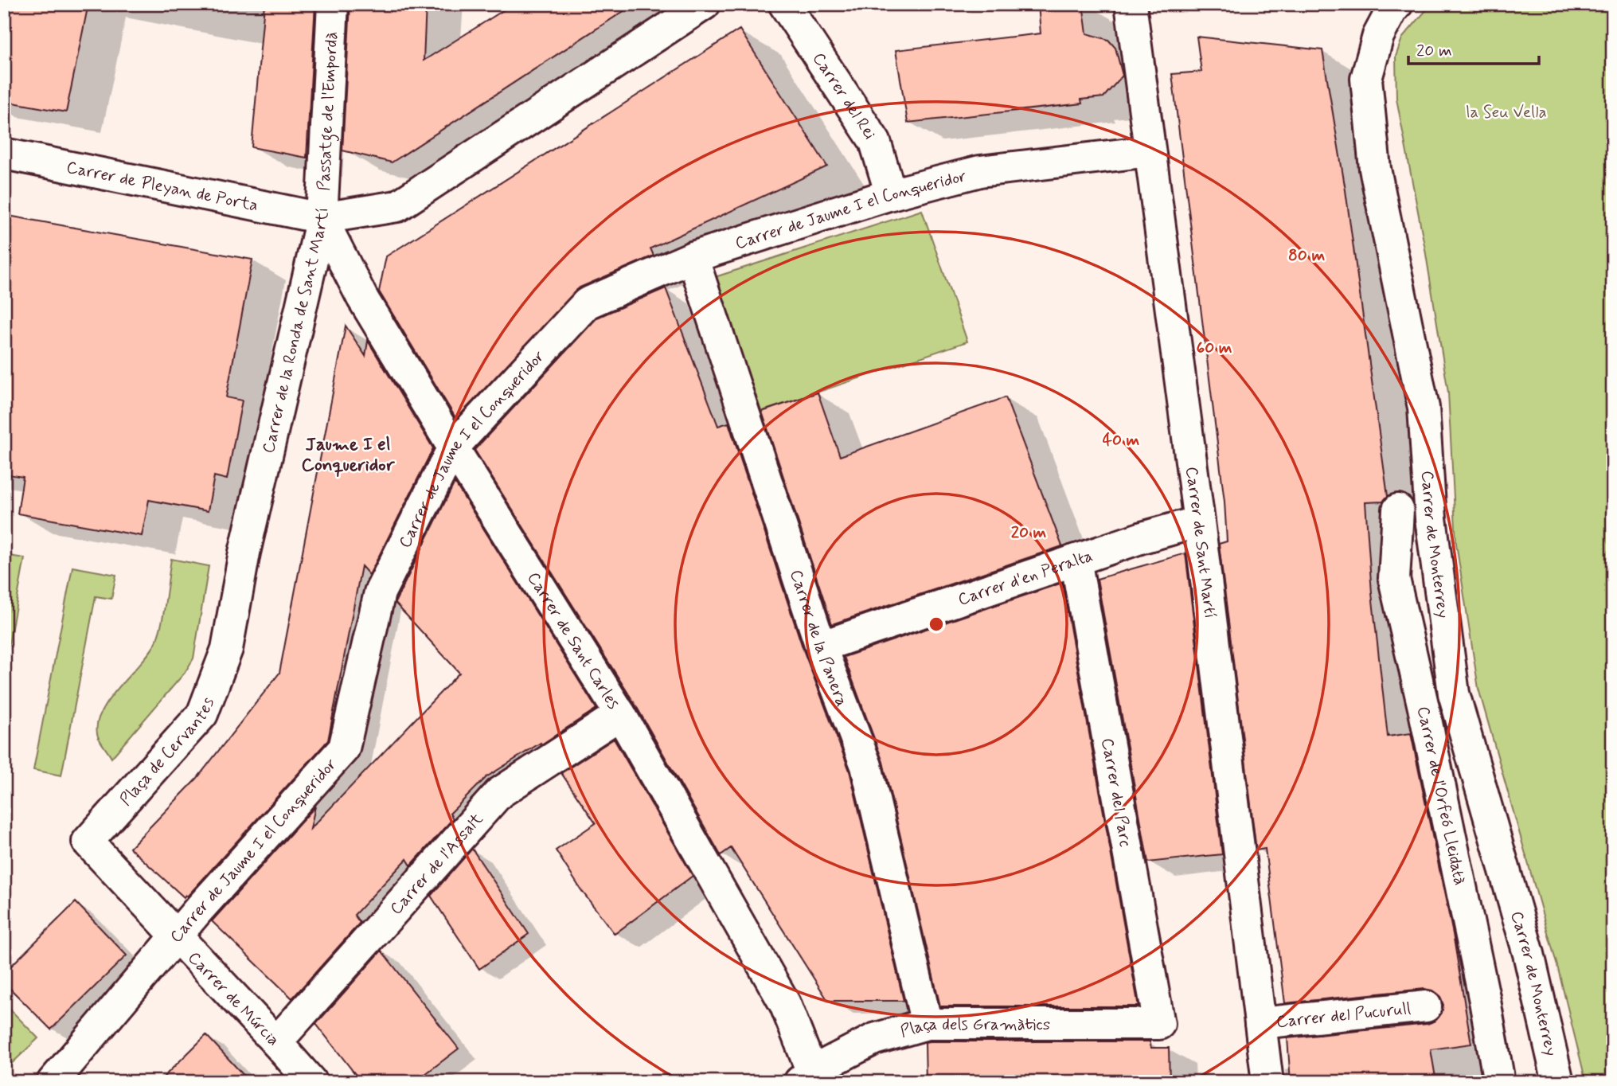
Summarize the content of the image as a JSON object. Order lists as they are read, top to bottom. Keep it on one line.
{"streets":{"street":["Carrer del Rei","Passatge de l'Empordà","Carrer de Pleyan de Porta","Carrer de Jaume I el Conqueridor","Carrer de la Ronda de Sant Martí","Carrer de Sant Martí","Carrer de Monterrey","Carrer d'en Peralta","Carrer de la Panera","Carrer de Sant Carles","Plaça de Cervantes","Carrer del Parc","Carrer de l'Orfeó Lleidatà","Carrer de l'Assalt","Carrer de Múrcia","Carrer del Pucurull","Plaça dels Gramàtics"]},"crossings":[["Carrer del Rei","Carrer de Jaume I el Conqueridor"],["Passatge de l'Empordà","Carrer de Pleyan de Porta"],["Passatge de l'Empordà","Carrer de la Ronda de Sant Martí"],["Passatge de l'Empordà","Carrer de Sant Carles"],["Carrer de Pleyan de Porta","Carrer de la Ronda de Sant Martí"],["Carrer de Pleyan de Porta","Carrer de Sant Carles"],["Carrer de Jaume I el Conqueridor","Carrer de Sant Martí"],["Carrer de Jaume I el Conqueridor","Carrer de la Panera"],["Carrer de Jaume I el Conqueridor","Carrer de Sant Carles"],["Carrer de Jaume I el Conqueridor","Carrer de Múrcia"],["Carrer de la Ronda de Sant Martí","Carrer de Sant Carles"],["Carrer de la Ronda de Sant Martí","Plaça de Cervantes"],["Carrer de Sant Martí","Carrer d'en Peralta"],["Carrer de Sant Martí","Carrer del Pucurull"],["Carrer d'en Peralta","Carrer de la Panera"],["Carrer d'en Peralta","Carrer del Parc"],["Carrer de la Panera","Plaça dels Gramàtics"],["Carrer de Sant Carles","Carrer de l'Assalt"],["Carrer de Sant Carles","Plaça dels Gramàtics"],["Plaça de Cervantes","Carrer de Múrcia"],["Carrer del Parc","Plaça dels Gramàtics"],["Carrer de l'Assalt","Carrer de Múrcia"]],"districts":["Jaume I el Conqueridor"],"parks":["la Seu Vella"],"scale_bar":"20 m","rings":["80 m","60 m","40 m","20 m"]}
